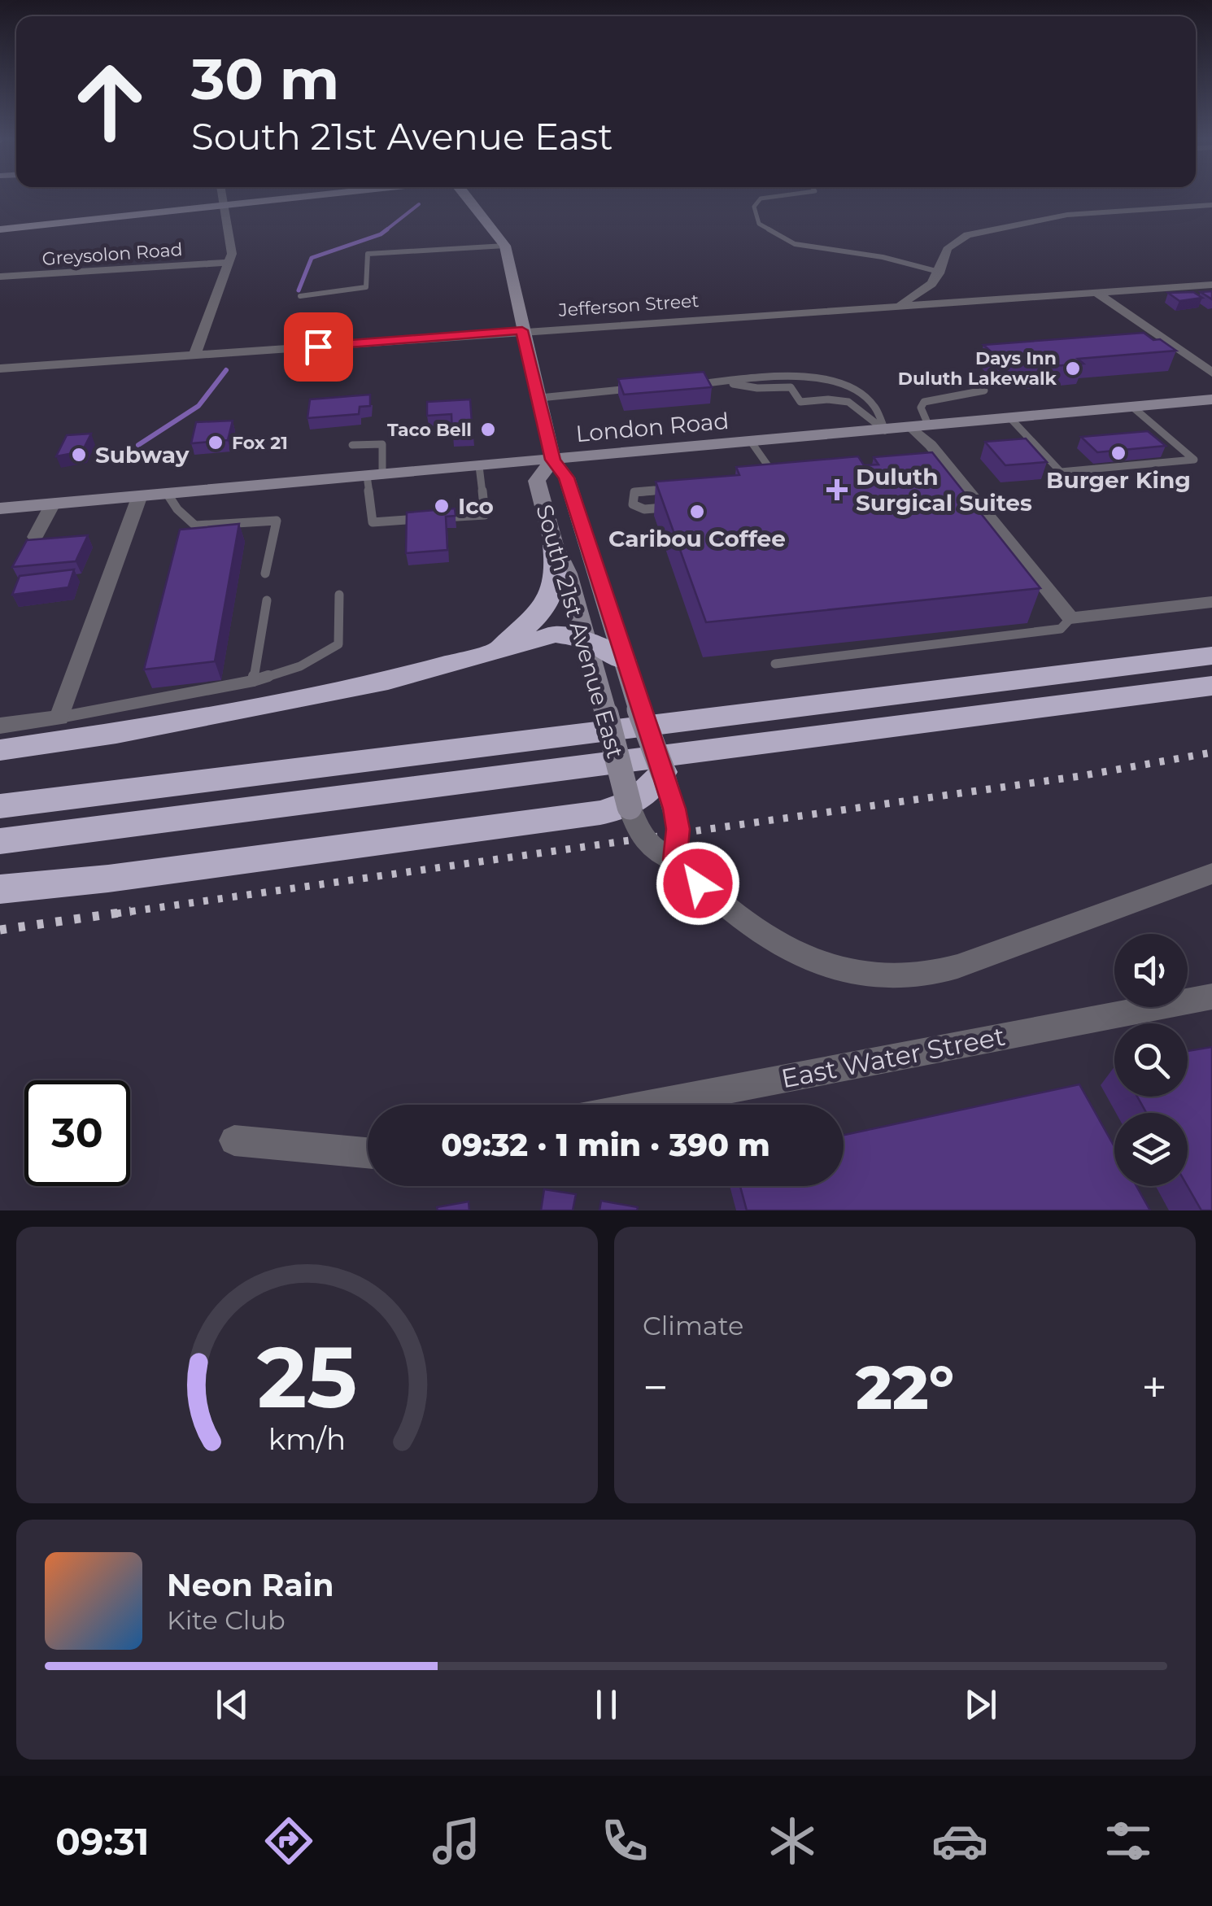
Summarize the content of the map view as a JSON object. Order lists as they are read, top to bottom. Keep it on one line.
{"streets":{"main road":["London Road","South 21st Avenue East"],"street":["Greysolon Road","Jefferson Street","East Water Street"]},"crossings":[["Jefferson Street","South 21st Avenue East"],["London Road","South 21st Avenue East"]],"places":{"other":["Days Inn Duluth Lakewalk","Taco Bell","Fox 21","Burger King","Subway","Ico","Caribou Coffee"],"health":["Duluth Surgical Suites"]},"page":{"turn":["30 m","South 21st Avenue East"],"limit":"30","trip":"09:32 · 1 min · 390 m","tile":"Climate","heat":["−","22°","+"],"song":["Neon Rain","Kite Club"],"tabs":"09:31","gauge":["25","km/h"]}}
